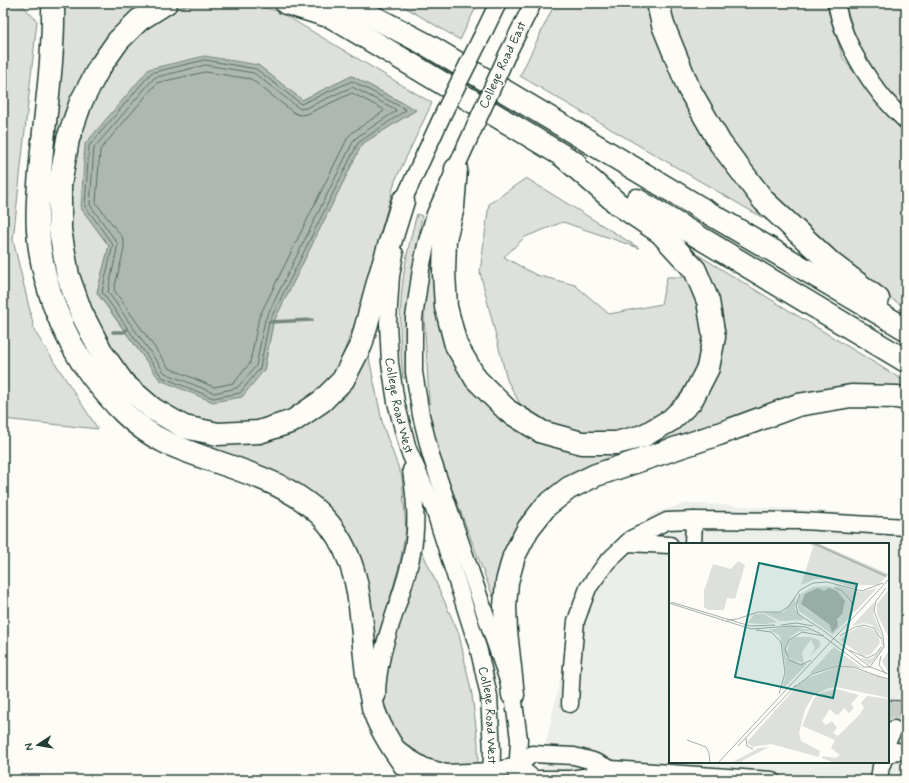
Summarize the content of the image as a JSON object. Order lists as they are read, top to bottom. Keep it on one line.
{"streets":{"street":["College Road East","College Road West"]},"crossings":[["College Road East","College Road West"]],"north":"left"}
